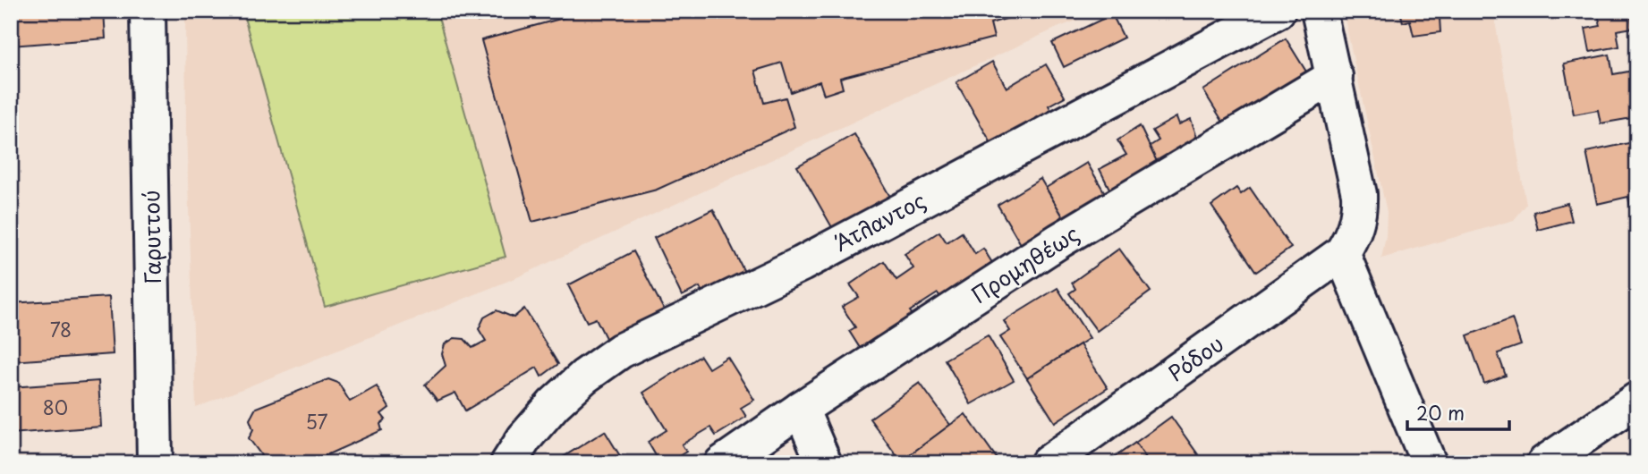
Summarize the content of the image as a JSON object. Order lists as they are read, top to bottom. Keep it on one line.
{"streets":{"street":["Άτλαντος","Γαρυττού","Προμηθέως","Ρόδου"]},"house_numbers":["78","80","57"],"scale_bar":"20 m"}
